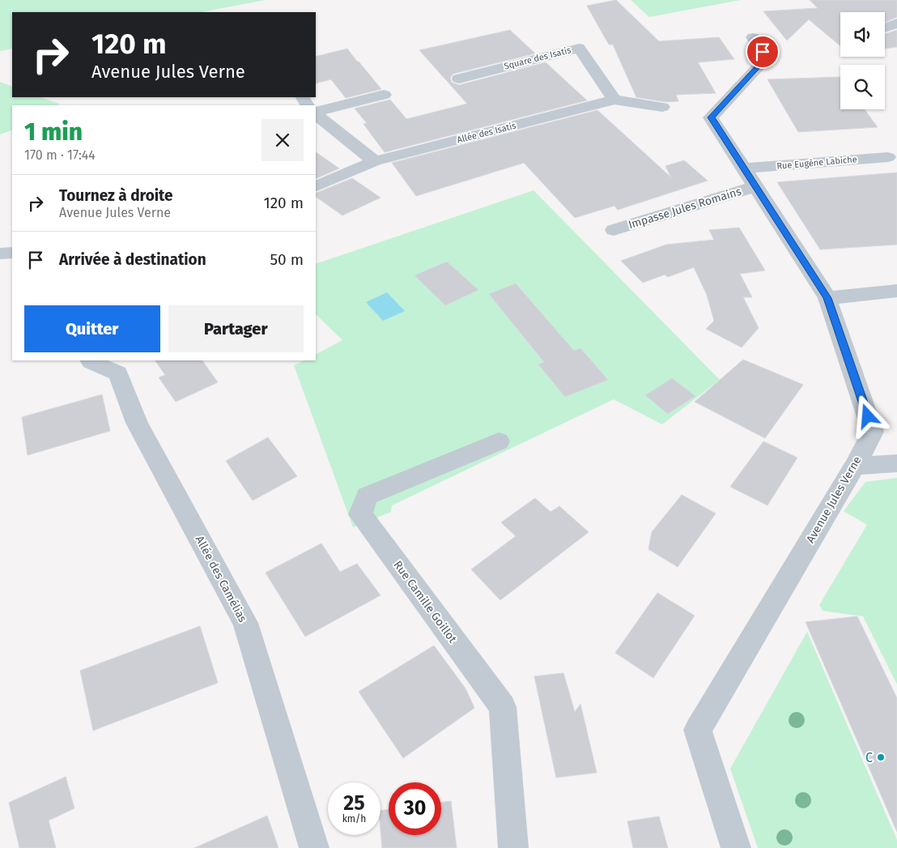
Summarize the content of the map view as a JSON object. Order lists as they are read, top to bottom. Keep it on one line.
{"streets":{"street":["Square des Isatis","Allée des Isatis","Rue Eugène Labiche","Impasse Jules Romains","Avenue Jules Verne","Allée des Camélias","Rue Camille Goillot"]},"crossings":[["Square des Isatis","Allée des Isatis"],["Rue Eugène Labiche","Impasse Jules Romains"],["Rue Eugène Labiche","Avenue Jules Verne"],["Impasse Jules Romains","Avenue Jules Verne"]],"places":["C"],"page":{"turn":["120 m","Avenue Jules Verne"],"heading":["1 min","170 m · 17:44"],"list":[{"name":"Tournez à droite","note":"Avenue Jules Verne","value":"120 m"},{"name":"Arrivée à destination","value":"50 m"}],"buttons":["Quitter","Partager"],"speed":"25 km/h","limit":"30"}}
